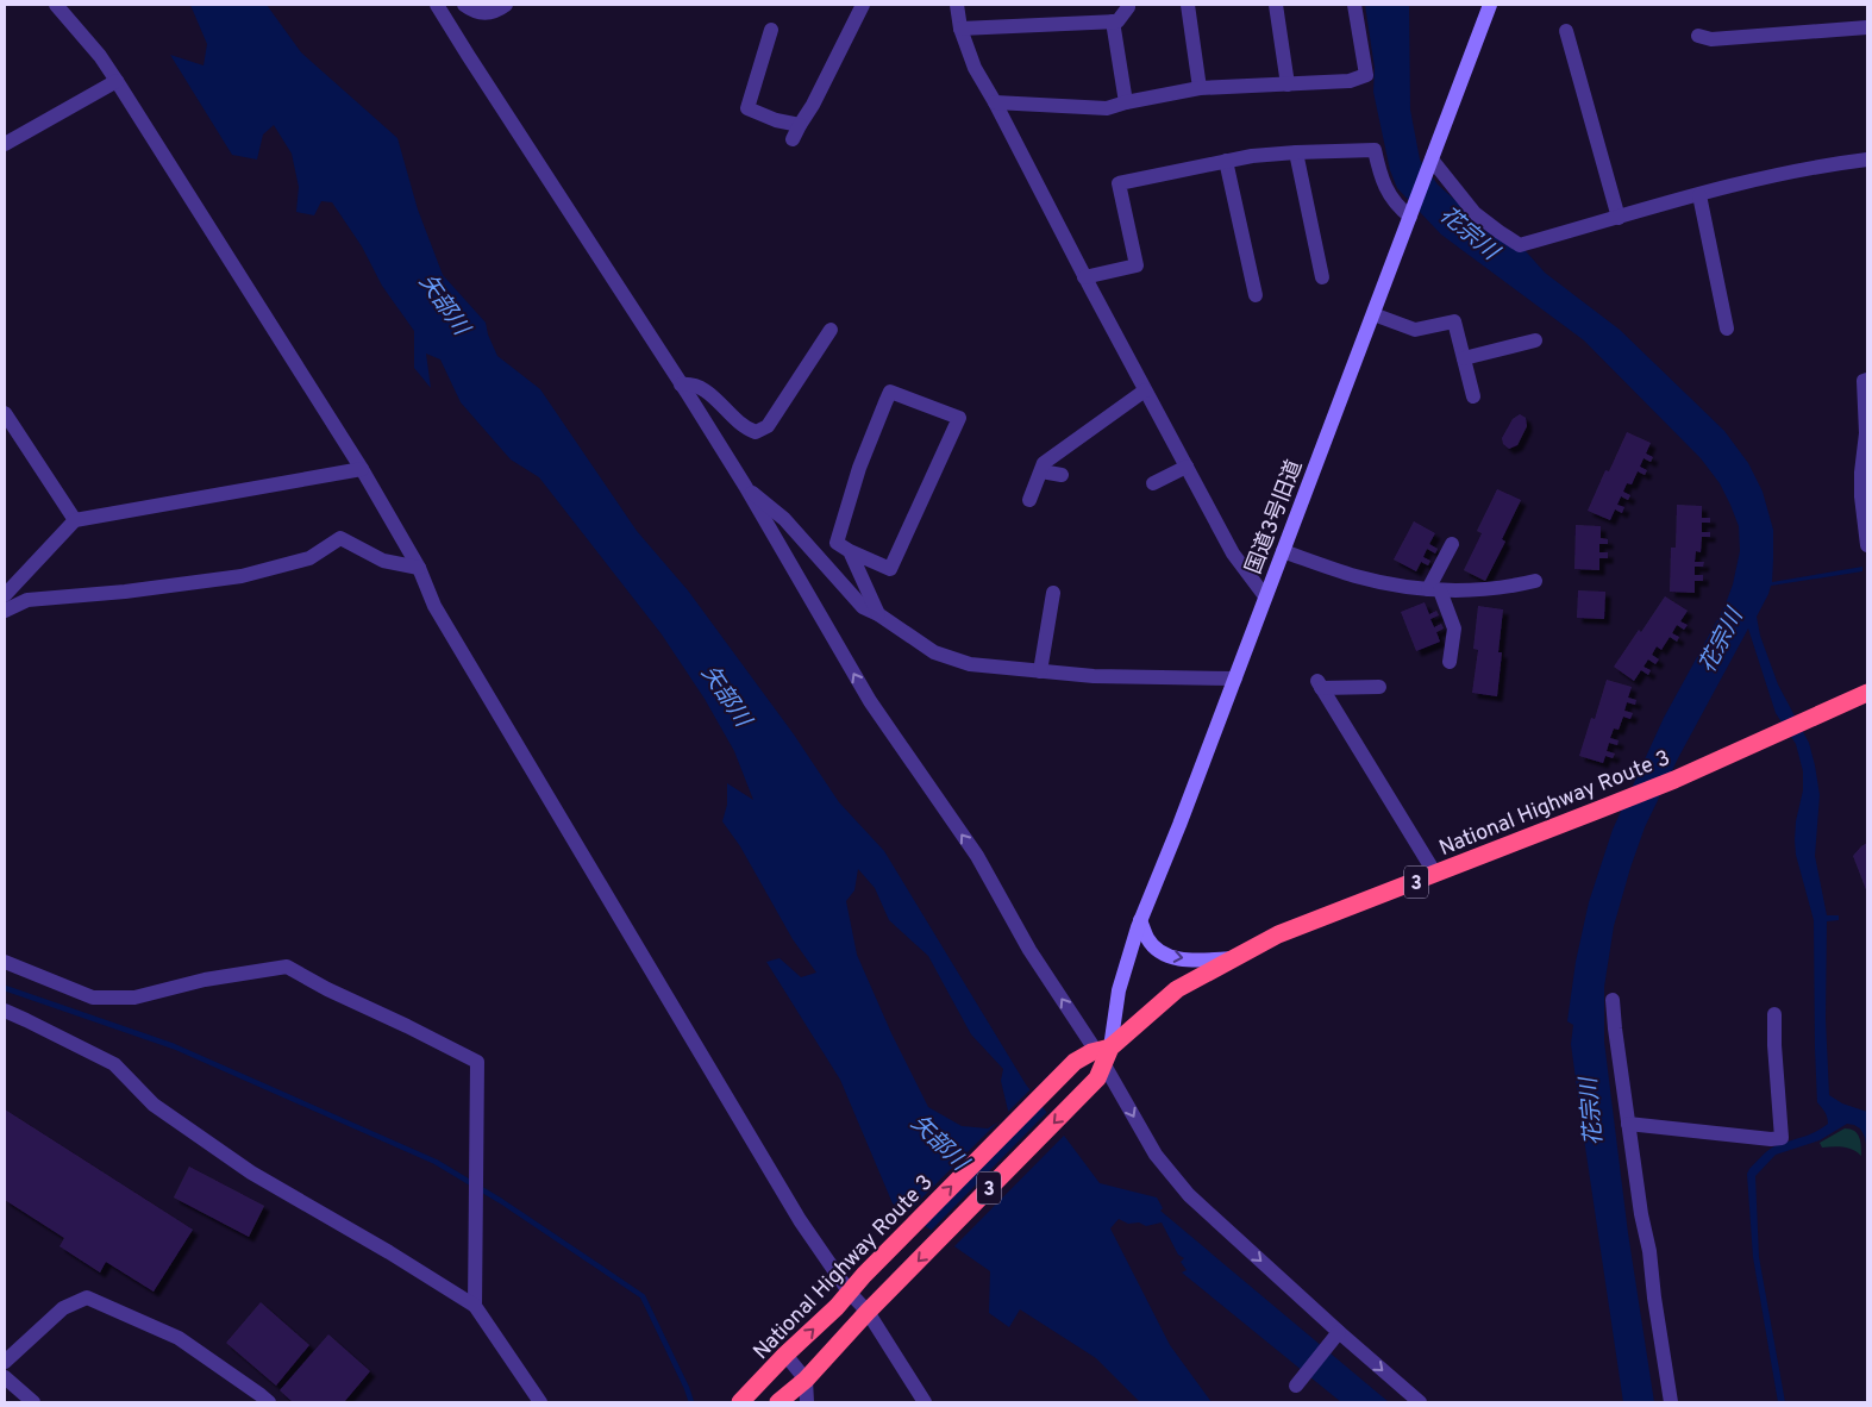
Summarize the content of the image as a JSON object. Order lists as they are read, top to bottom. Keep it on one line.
{"streets":{"highway":["National Highway Route 3","3"],"street":["国道3号旧道"]},"crossings":[["国道3号旧道","National Highway Route 3"]],"water":["花宗川","矢部川"]}
